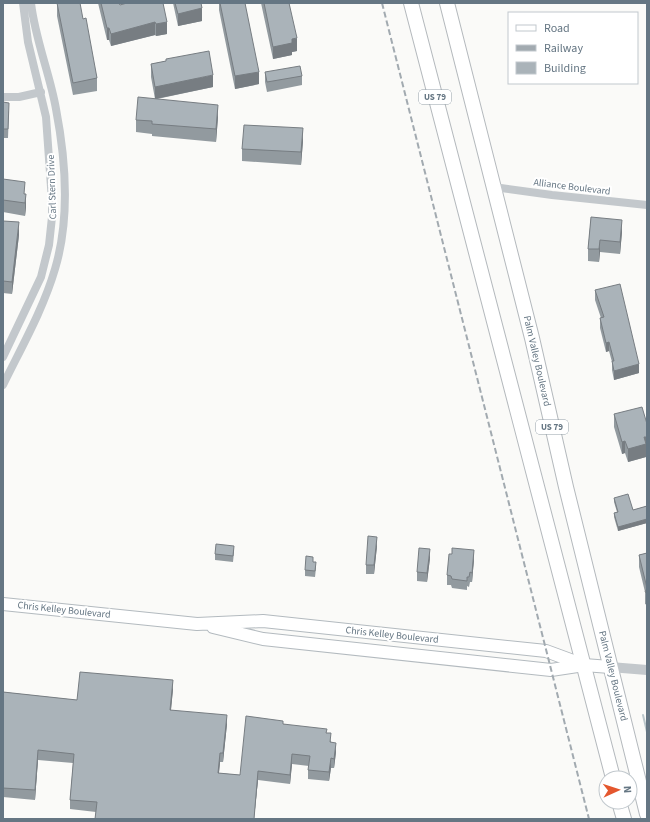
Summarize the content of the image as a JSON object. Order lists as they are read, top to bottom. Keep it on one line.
{"streets":{"highway":["US 79","Palm Valley Boulevard"],"main road":["Chris Kelley Boulevard"],"street":["Carl Stern Drive","Alliance Boulevard"]},"crossings":[["US 79","Chris Kelley Boulevard"],["Alliance Boulevard","Palm Valley Boulevard"],["Palm Valley Boulevard","Chris Kelley Boulevard"]],"legend":["Road","Railway","Building"],"north":"right"}
